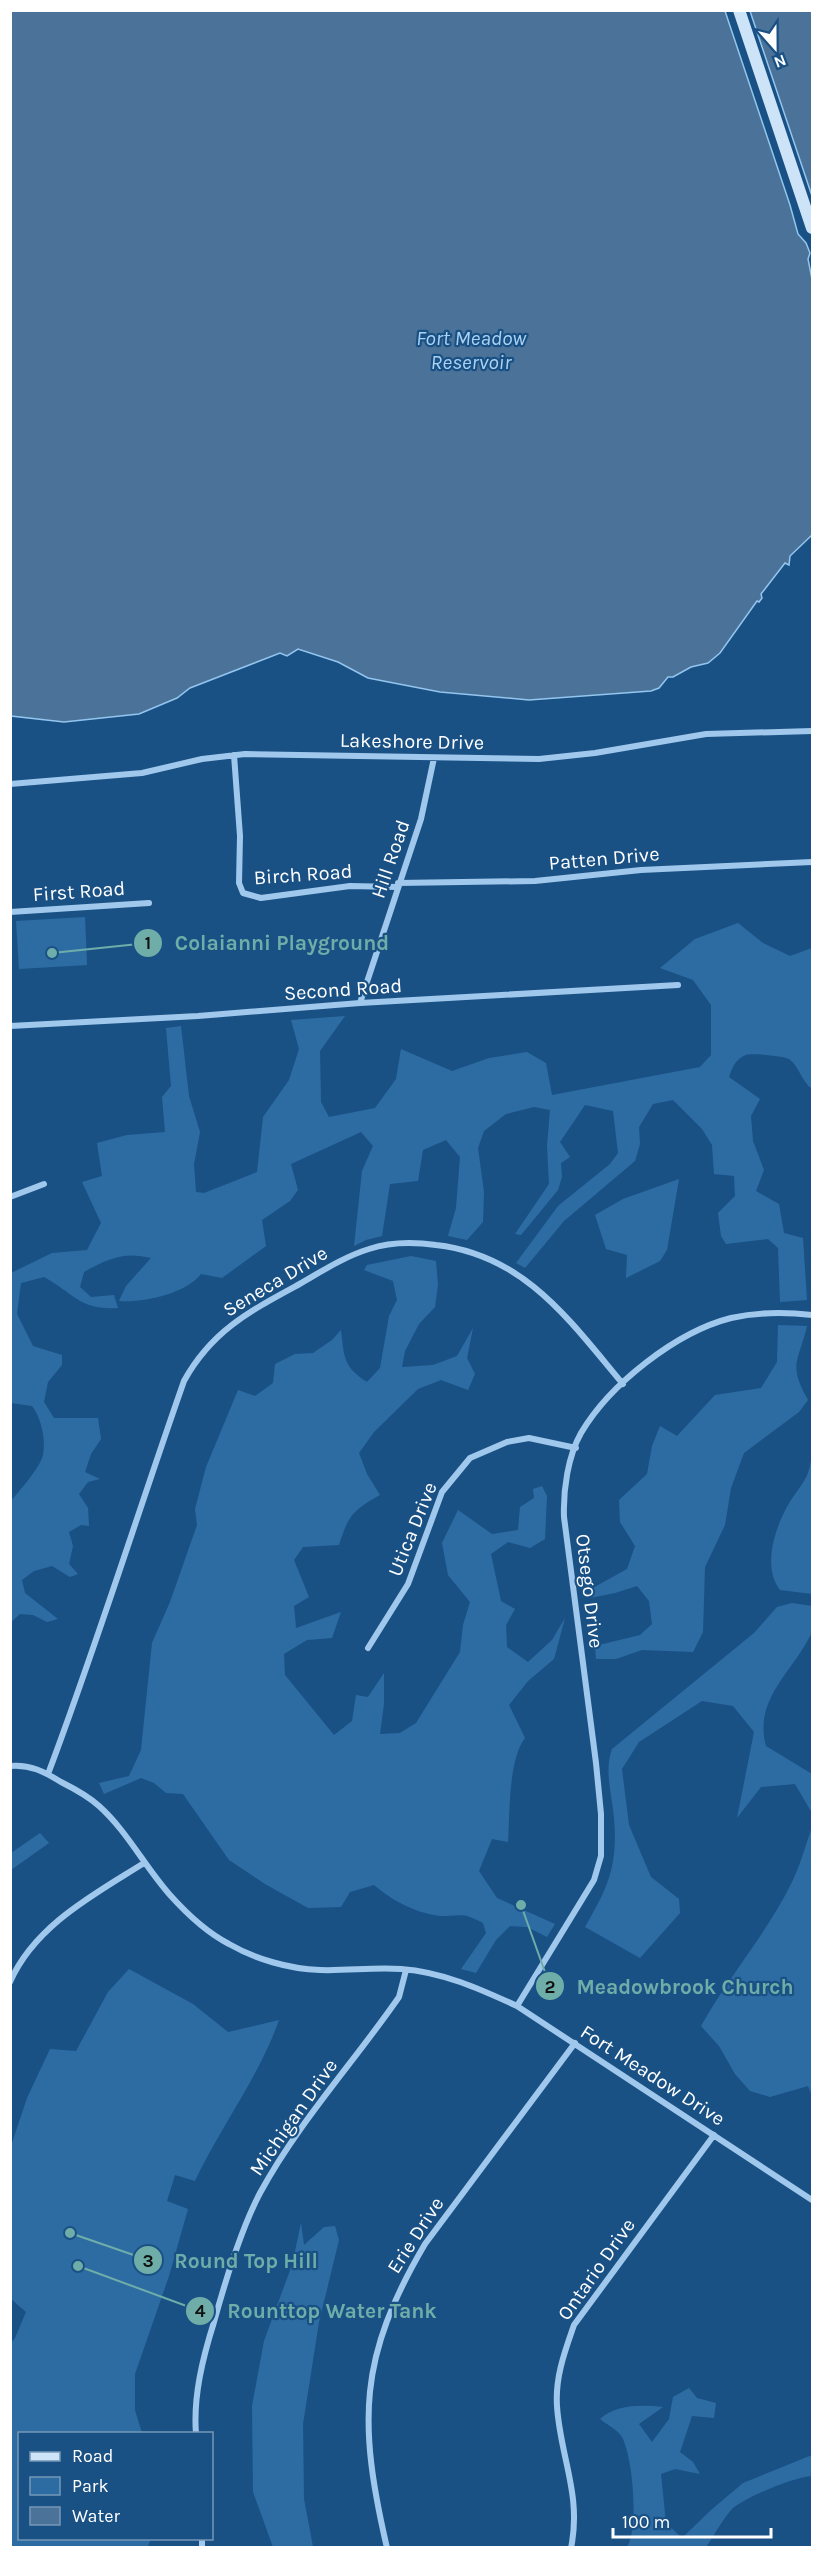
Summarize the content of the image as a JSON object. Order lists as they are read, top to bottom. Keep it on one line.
{"streets":{"street":["Lakeshore Drive","Patten Drive","Hill Road","Birch Road","First Road","Second Road","Seneca Drive","Utica Drive","Otsego Drive","Fort Meadow Drive","Michigan Drive","Erie Drive","Ontario Drive"]},"crossings":[["Lakeshore Drive","Hill Road"],["Lakeshore Drive","Birch Road"],["Patten Drive","Hill Road"],["Patten Drive","Birch Road"],["Hill Road","Birch Road"],["Hill Road","Second Road"],["Seneca Drive","Otsego Drive"],["Seneca Drive","Fort Meadow Drive"],["Utica Drive","Otsego Drive"],["Otsego Drive","Fort Meadow Drive"],["Fort Meadow Drive","Michigan Drive"],["Fort Meadow Drive","Erie Drive"],["Fort Meadow Drive","Ontario Drive"]],"water":["Fort Meadow Reservoir"],"places":["Colaianni Playground","Meadowbrook Church","Round Top Hill","Rounttop Water Tank"],"legend":["Road","Park","Water"],"scale_bar":"100 m","north":"bottom"}
